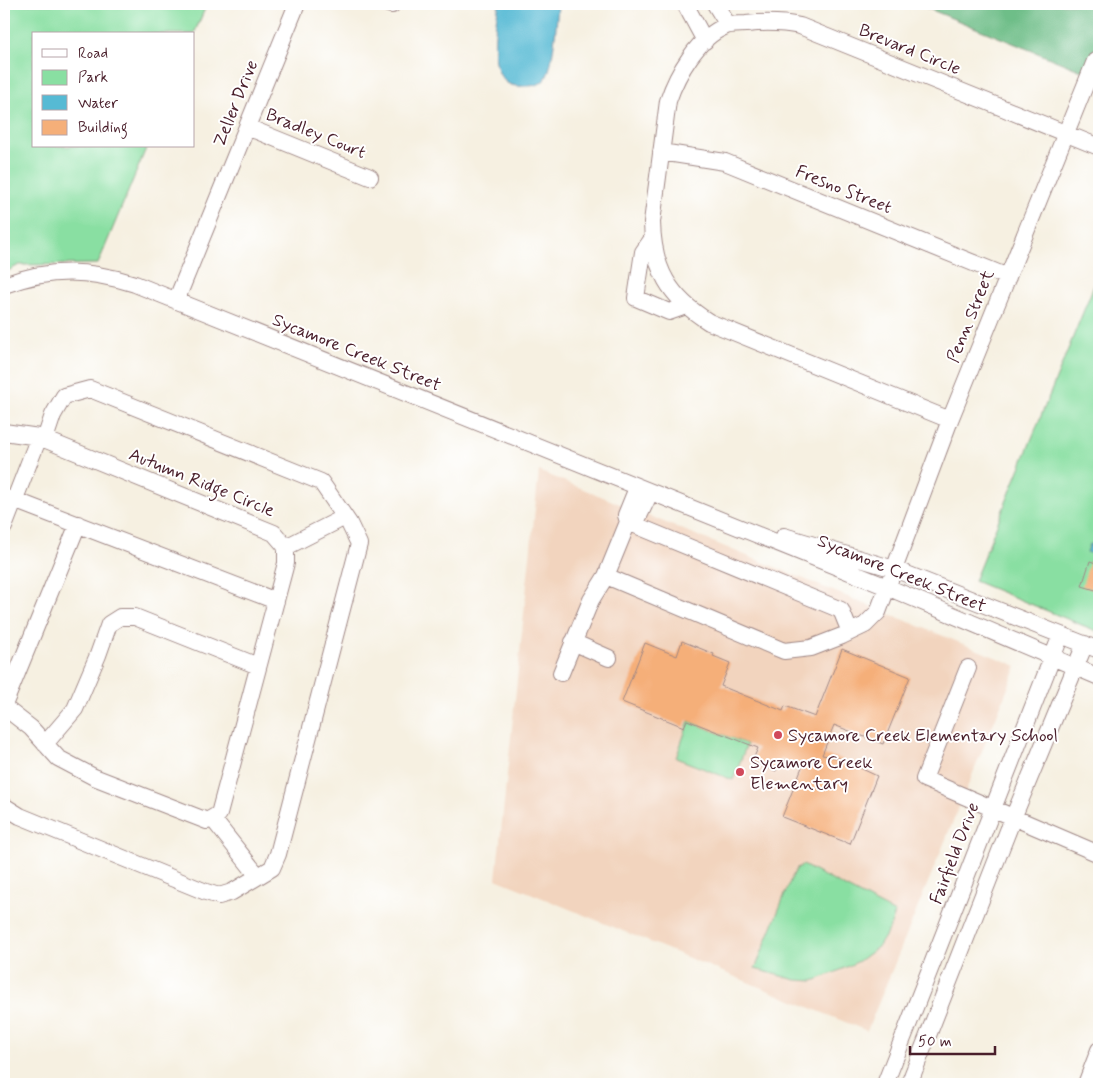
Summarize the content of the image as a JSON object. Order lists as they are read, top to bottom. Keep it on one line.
{"streets":{"street":["Brevard Circle","Zeller Drive","Bradley Court","Fresno Street","Penn Street","Sycamore Creek Street","Autumn Ridge Circle","Fairfield Drive"]},"crossings":[["Brevard Circle","Fresno Street"],["Brevard Circle","Penn Street"],["Zeller Drive","Bradley Court"],["Zeller Drive","Sycamore Creek Street"],["Fresno Street","Penn Street"],["Penn Street","Sycamore Creek Street"],["Sycamore Creek Street","Fairfield Drive"]],"places":["Sycamore Creek Elementary School","Sycamore Creek Elementary"],"legend":["Road","Park","Water","Building"],"scale_bar":"50 m"}
